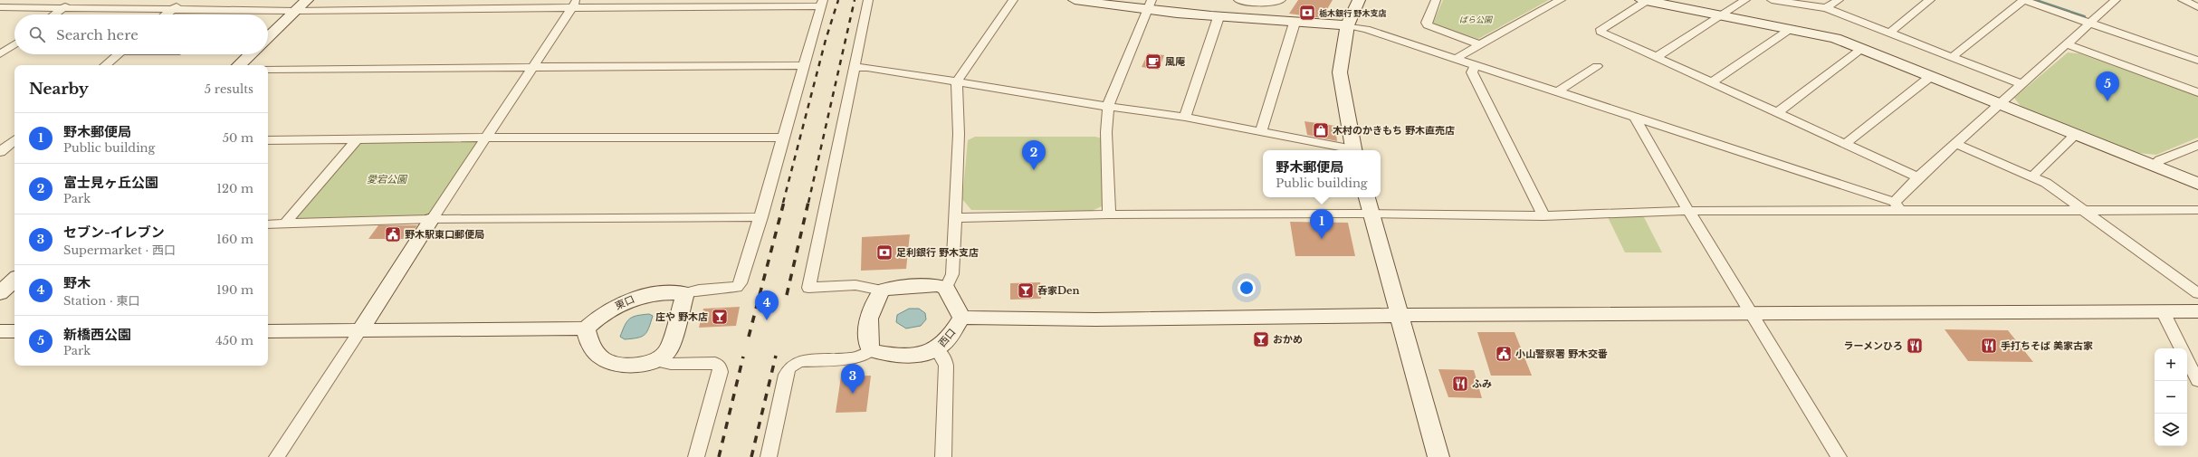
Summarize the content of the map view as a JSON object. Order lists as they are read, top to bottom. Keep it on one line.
{"streets":{"street":["東口","西口"]},"parks":["ばら公園","愛宕公園"],"places":{"bank":["栃木銀行 野木支店","足利銀行 野木支店"],"cafe":["風庵"],"shop":["木村のかきもち 野木直売店"],"public building":["野木駅東口郵便局","小山警察署 野木交番"],"bar":["呑家Den","庄や 野木店","おかめ"],"restaurant":["ラーメンひろ","手打ちそば 美家古家","ふみ"]},"page":{"search":"Search here","heading":["Nearby","5 results"],"pins":["5","2","1","4","3"],"list":[{"mark":"1","name":"野木郵便局","note":"Public building","value":"50 m"},{"mark":"2","name":"富士見ヶ丘公園","note":"Park","value":"120 m"},{"mark":"3","name":"セブン-イレブン","note":"Supermarket · 西口","value":"160 m"},{"mark":"4","name":"野木","note":"Station · 東口","value":"190 m"},{"mark":"5","name":"新橋西公園","note":"Park","value":"450 m"}],"popup":["野木郵便局","Public building"],"map_buttons":["+","−"]}}
